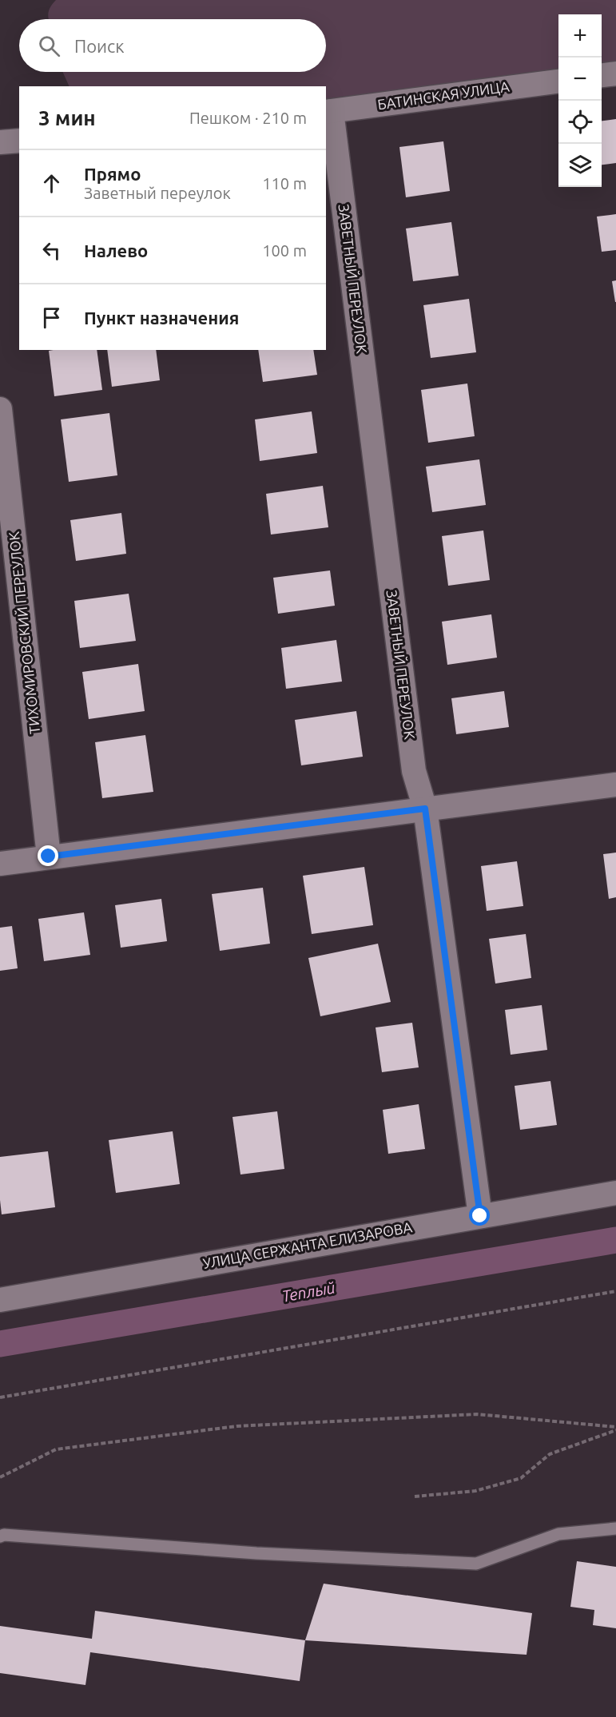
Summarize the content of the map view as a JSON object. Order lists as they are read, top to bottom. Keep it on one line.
{"streets":{"street":["БАТИНСКАЯ УЛИЦА","ЗАВЕТНЫЙ ПЕРЕУЛОК","ТИХОМИРОВСКИЙ ПЕРЕУЛОК","УЛИЦА СЕРЖАНТА ЕЛИЗАРОВА"]},"crossings":[["БАТИНСКАЯ УЛИЦА","ЗАВЕТНЫЙ ПЕРЕУЛОК"],["ЗАВЕТНЫЙ ПЕРЕУЛОК","УЛИЦА СЕРЖАНТА ЕЛИЗАРОВА"]],"water":["Теплый"],"page":{"map_buttons":["+","−"],"search":"Поиск","heading":["3 мин","Пешком · 210 m"],"list":[["Прямо","Заветный переулок","110 m"],["Налево","100 m"],"Пункт назначения"]}}
